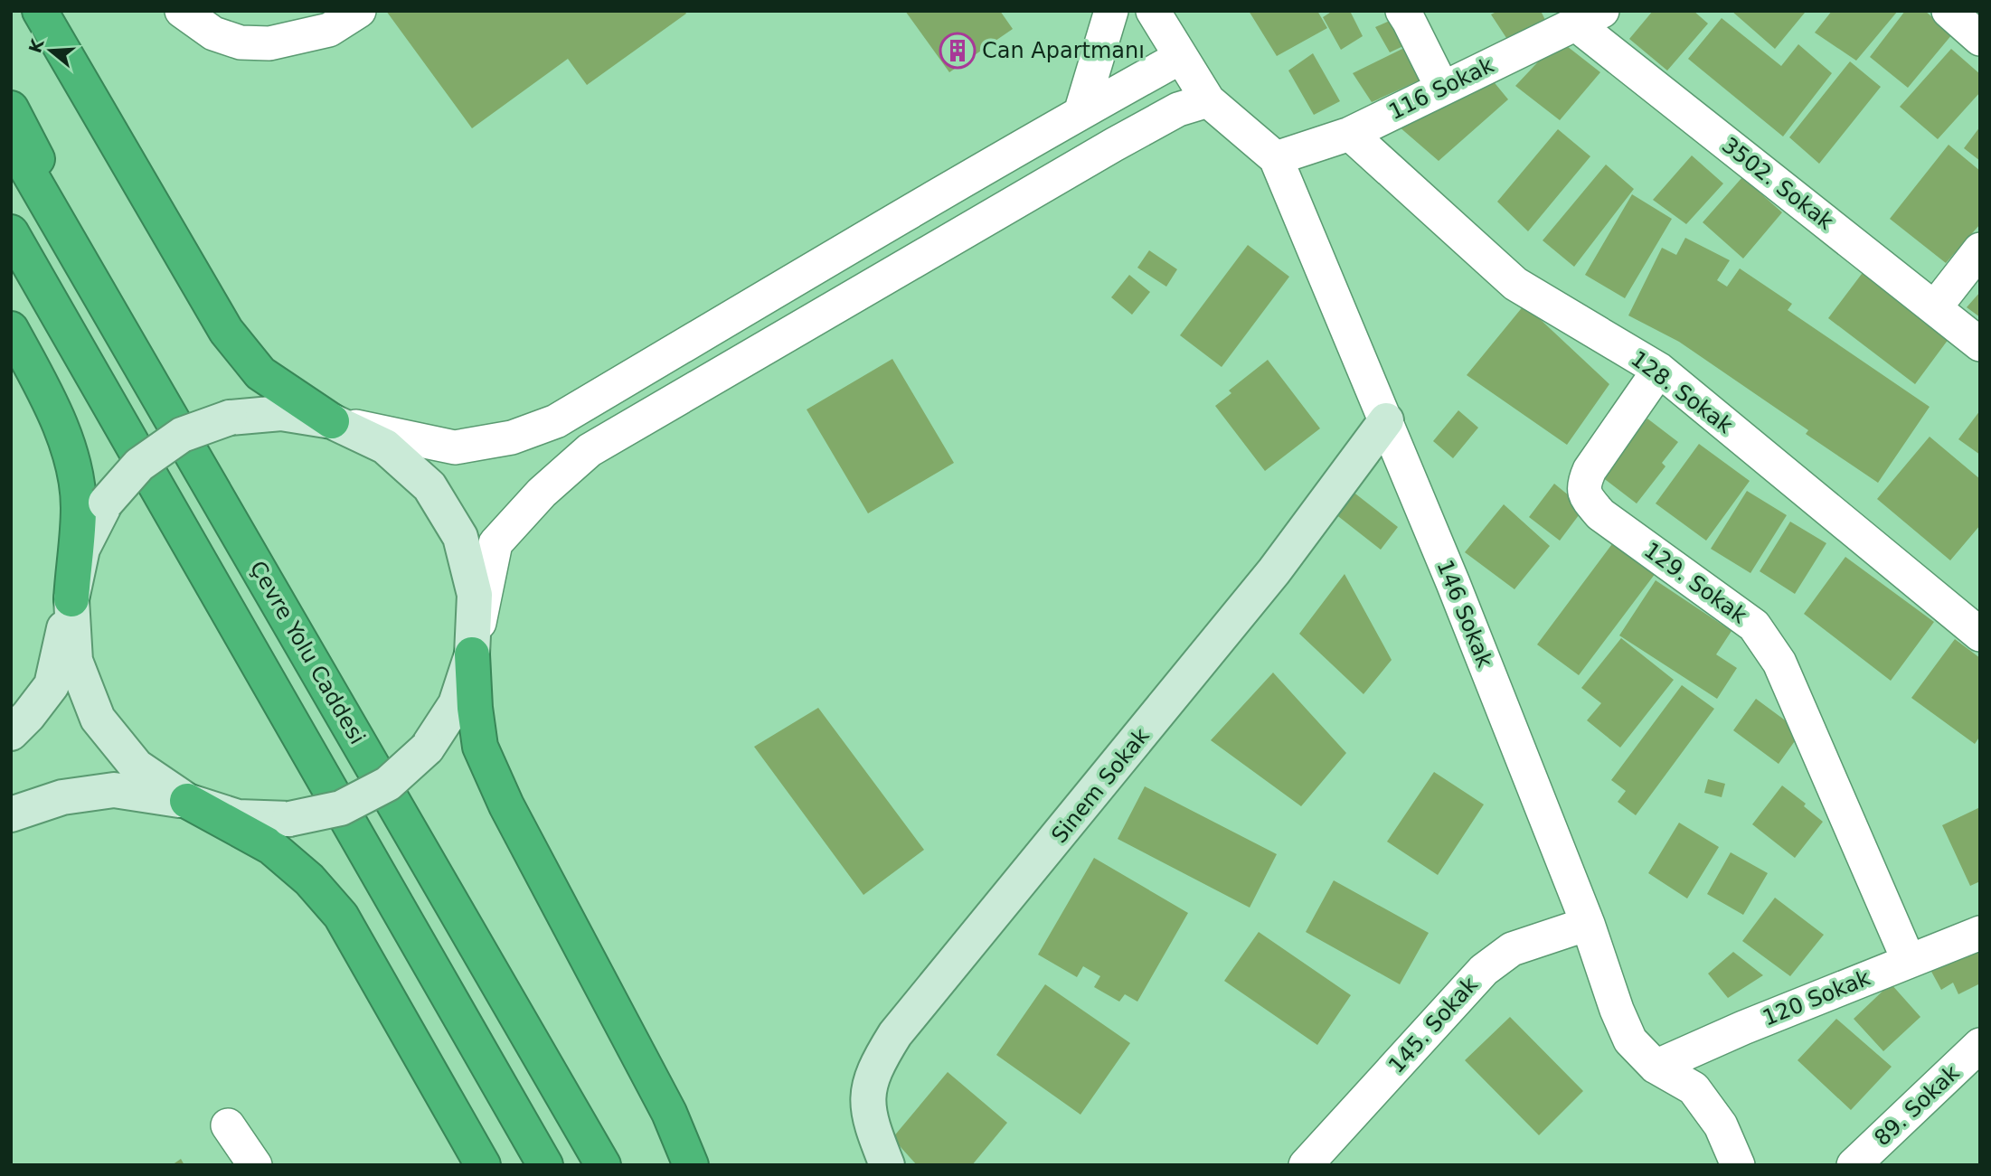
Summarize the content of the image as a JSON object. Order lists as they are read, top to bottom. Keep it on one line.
{"streets":{"highway":["Çevre Yolu Caddesi"],"street":["116 Sokak","3502. Sokak","128. Sokak","129. Sokak","146 Sokak","Sinem Sokak","120 Sokak","145. Sokak","89. Sokak"]},"crossings":[["116 Sokak","3502. Sokak"],["116 Sokak","128. Sokak"],["116 Sokak","146 Sokak"],["128. Sokak","129. Sokak"],["129. Sokak","120 Sokak"],["146 Sokak","Sinem Sokak"],["146 Sokak","120 Sokak"],["146 Sokak","145. Sokak"]],"places":{"building":["Can Apartmanı"]},"north":"left"}
